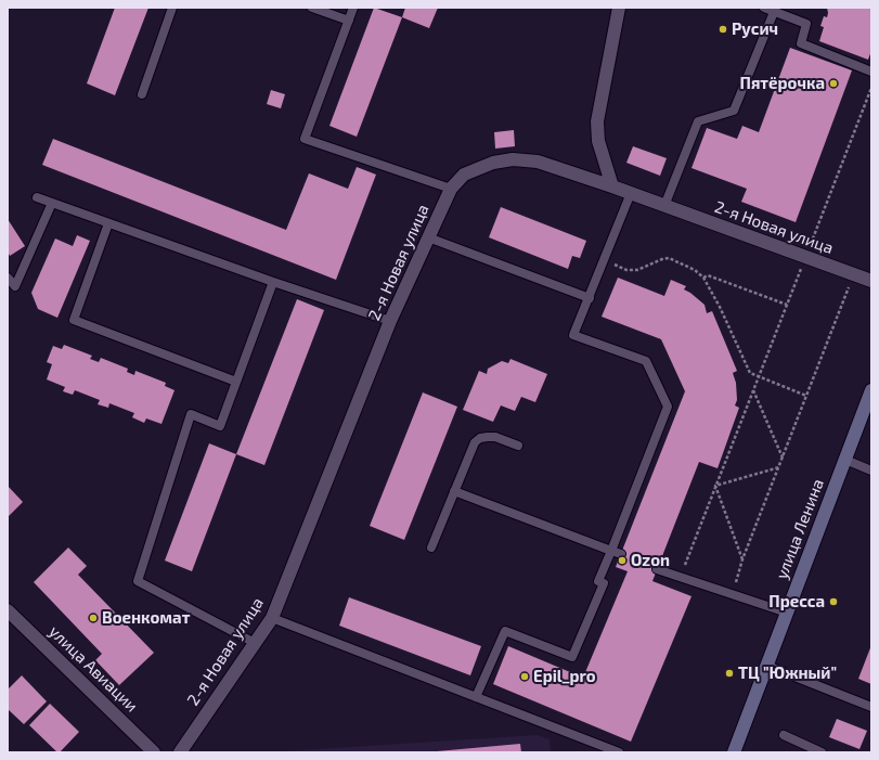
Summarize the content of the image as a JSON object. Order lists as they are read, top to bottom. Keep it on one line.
{"streets":{"main road":["улица Ленина"],"street":["2-я Новая улица","улица Авиации"]},"places":["Русич","Пятёрочка","Ozon","Пресса","Военкомат","ТЦ \"Южный\"","Epil_pro"]}
